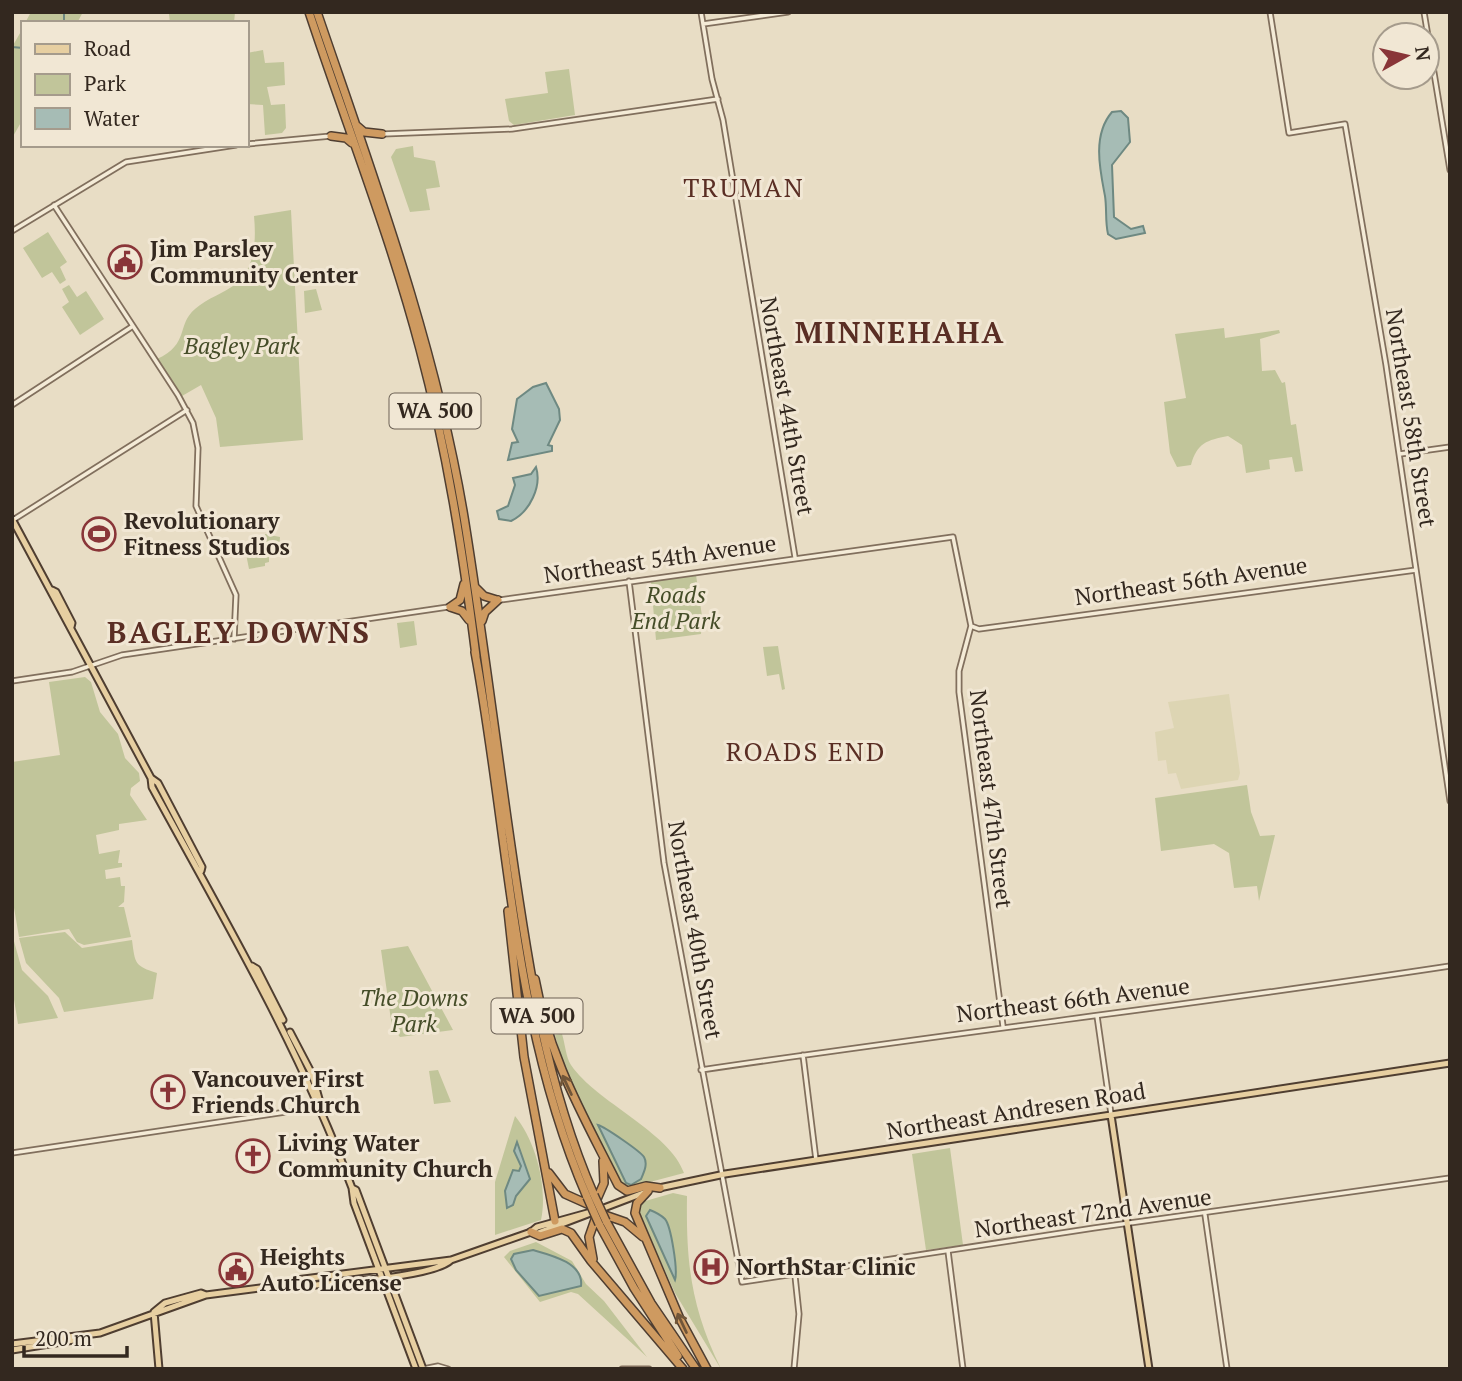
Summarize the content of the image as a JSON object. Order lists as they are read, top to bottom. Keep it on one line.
{"streets":{"highway":["WA 500"],"main road":["Northeast Andresen Road"],"street":["Northeast 44th Street","Northeast 58th Street","Northeast 54th Avenue","Northeast 56th Avenue","Northeast 47th Street","Northeast 40th Street","Northeast 66th Avenue","Northeast 72nd Avenue"]},"crossings":[["Northeast 44th Street","Northeast 54th Avenue"],["Northeast 58th Street","Northeast 56th Avenue"],["Northeast 54th Avenue","Northeast 47th Street"],["Northeast 54th Avenue","Northeast 40th Street"],["Northeast 56th Avenue","Northeast 47th Street"],["Northeast 47th Street","Northeast 66th Avenue"],["Northeast 40th Street","Northeast 66th Avenue"],["Northeast 40th Street","Northeast Andresen Road"],["Northeast 40th Street","Northeast 72nd Avenue"]],"districts":["TRUMAN","MINNEHAHA","BAGLEY DOWNS","ROADS END"],"parks":["Bagley Park","Roads End Park","The Downs Park"],"places":{"public building":["Jim Parsley Community Center","Heights Auto License"],"sports":["Revolutionary Fitness Studios"],"church":["Vancouver First Friends Church","Living Water Community Church"],"hospital":["NorthStar Clinic"]},"legend":["Road","Park","Water"],"scale_bar":"200 m","north":"right"}
